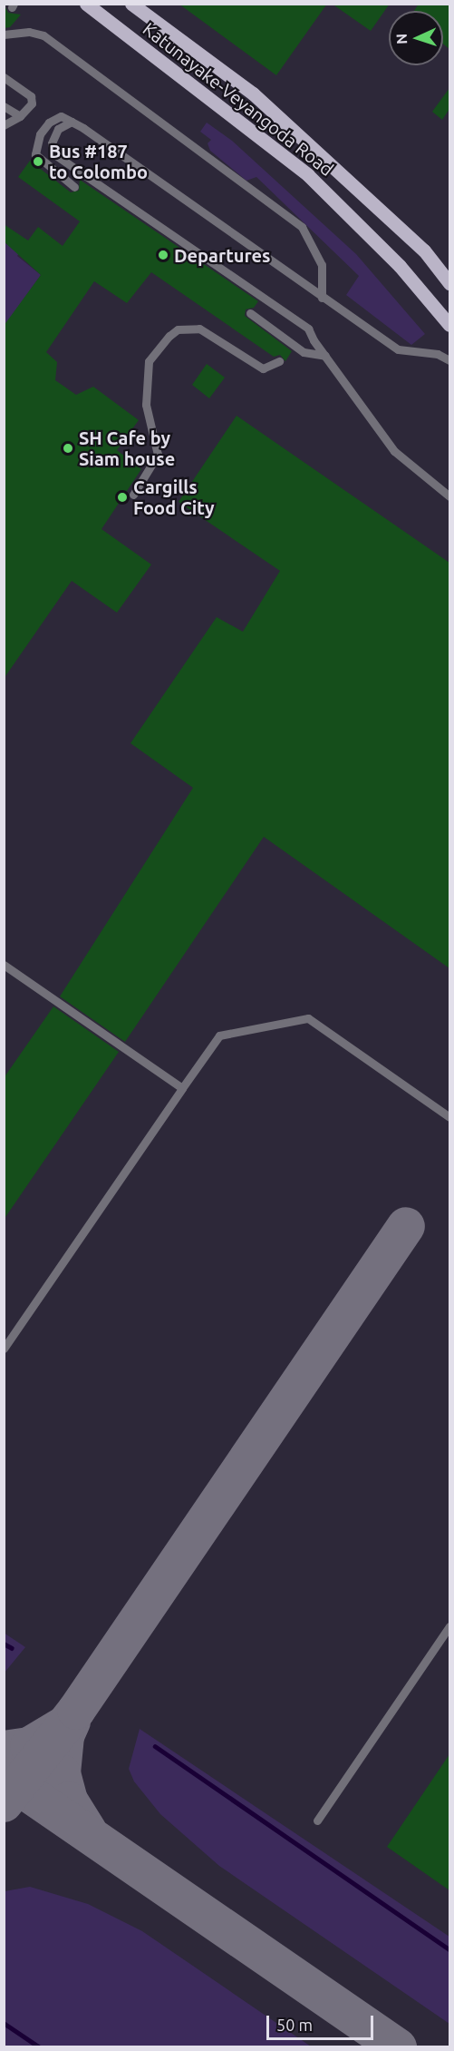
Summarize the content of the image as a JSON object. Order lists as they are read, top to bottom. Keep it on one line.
{"streets":{"main road":["Katunayake-Veyangoda Road"]},"places":["Bus #187 to Colombo","Departures","SH Cafe by Siam house","Cargills Food City"],"scale_bar":"50 m","north":"left"}
